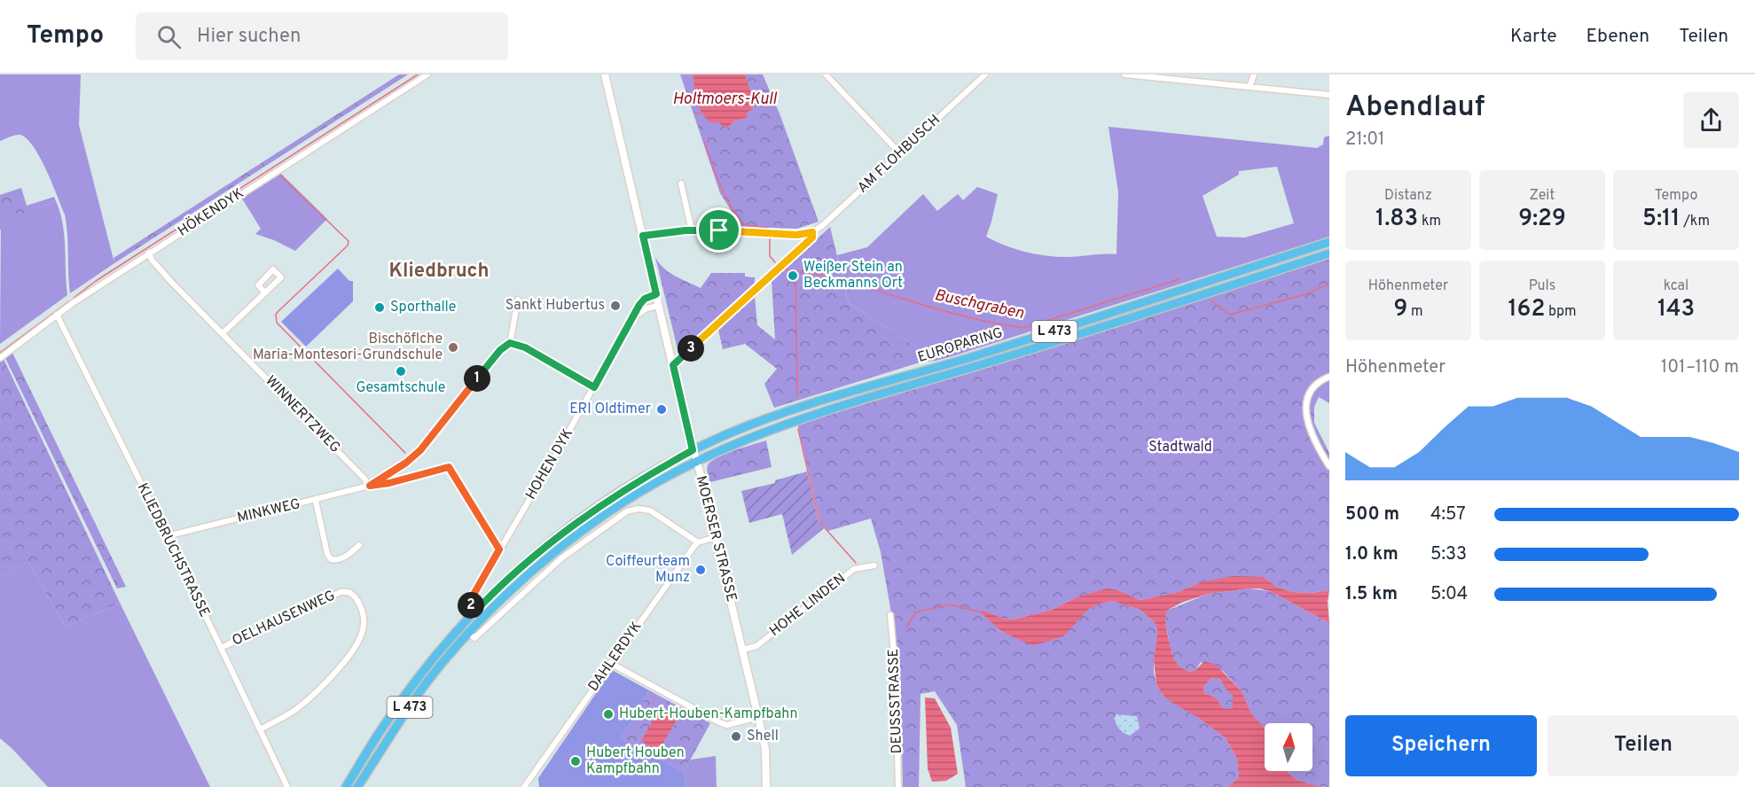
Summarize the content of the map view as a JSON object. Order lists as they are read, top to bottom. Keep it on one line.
{"streets":{"main road":["L 473","EUROPARING","MOERSER STRASSE"],"street":["AM FLOHBUSCH","HÖKENDYK","WINNERTZWEG","HOHEN DYK","MINKWEG","KLIEDBRUCHSTRASSE","HOHE LINDEN","OELHAUSENWEG","DAHLERDYK","DEUSSSTRASSE"]},"crossings":[["AM FLOHBUSCH","MOERSER STRASSE"],["HÖKENDYK","WINNERTZWEG"],["HÖKENDYK","KLIEDBRUCHSTRASSE"],["L 473","EUROPARING"],["L 473","HOHEN DYK"],["L 473","MOERSER STRASSE"],["EUROPARING","MOERSER STRASSE"],["WINNERTZWEG","MINKWEG"],["HOHEN DYK","MINKWEG"],["HOHEN DYK","MOERSER STRASSE"],["MINKWEG","KLIEDBRUCHSTRASSE"],["MOERSER STRASSE","HOHE LINDEN"],["KLIEDBRUCHSTRASSE","OELHAUSENWEG"]],"districts":["Kliedbruch"],"water":["Holtmoers-Kull","Buschgraben"],"parks":["Stadtwald"],"places":["Weißer Stein an Beckmanns Ort","Sankt Hubertus","Sporthalle","Bischöflche Maria-Montesori-Grundschule","Gesamtschule","ERI Oldtimer","Coiffeurteam Munz","Hubert-Houben-Kampfbahn","Shell","Hubert Houben Kampfbahn"],"north":"top","page":{"header":"Tempo","search":"Hier suchen","nav":["Karte","Ebenen","Teilen"],"heading":["Abendlauf","21:01"],"stats":[["Distanz","1.83 km"],["Zeit","9:29"],["Tempo","5:11 /km"],["Höhenmeter","9 m"],["Puls","162 bpm"],["kcal","143"]],"pins":["3","1","2"],"chart":["Höhenmeter","101–110 m"],"list":[{"name":"500 m","note":"4:57"},{"name":"1.0 km","note":"5:33"},{"name":"1.5 km","note":"5:04"}],"buttons":["Speichern","Teilen"]}}
